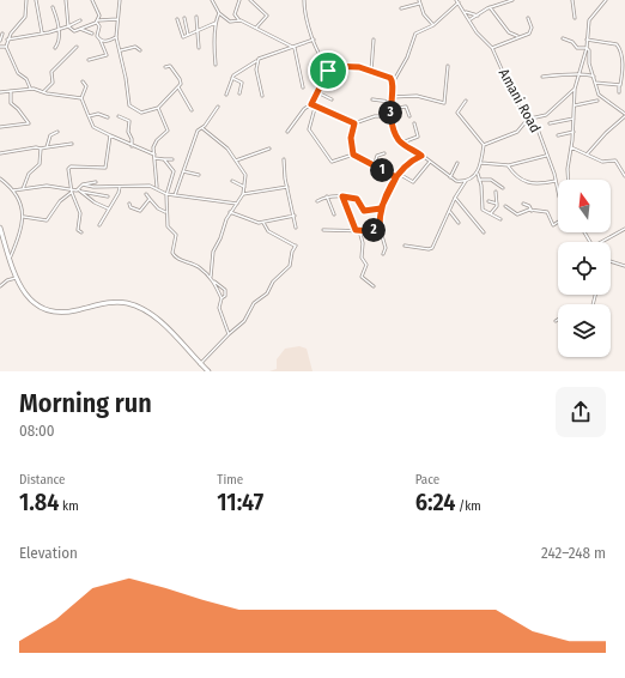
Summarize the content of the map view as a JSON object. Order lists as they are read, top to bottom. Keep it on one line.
{"streets":{"street":["Amani Road"]},"north":"top","page":{"pins":["3","1","2"],"heading":["Morning run","08:00"],"stats":[["Distance","1.84 km"],["Time","11:47"],["Pace","6:24 /km"]],"chart":["Elevation","242–248 m"]}}
